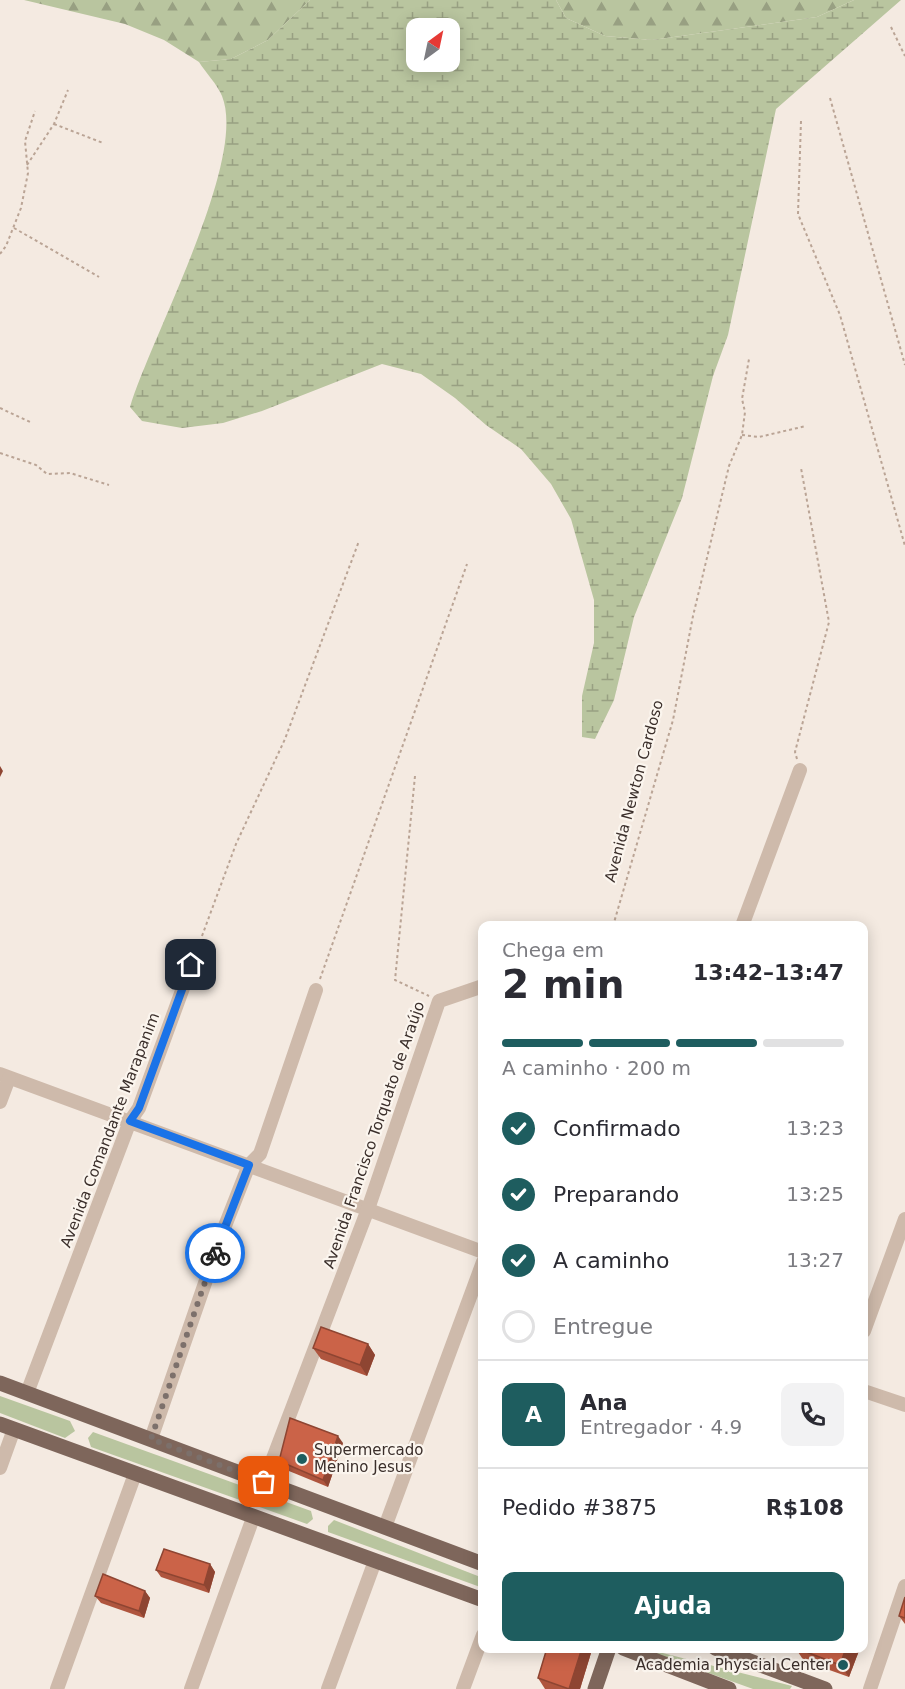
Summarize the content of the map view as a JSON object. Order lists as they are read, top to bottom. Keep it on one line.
{"streets":{"street":["Avenida Comandante Marapanim","Avenida Francisco Torquato de Araújo"],"path":["Avenida Newton Cardoso"]},"places":["Supermercado Menino Jesus","Academia Physcial Center"],"north":"top right","page":{"heading":["2 min","Chega em","13:42–13:47"],"panel":["Ana","Entregador · 4.9","Pedido #3875","R$108"],"bar":"A caminho · 200 m","list":[["Confirmado","13:23"],["Preparando","13:25"],["A caminho","13:27"],"Entregue"],"round":"A","buttons":"Ajuda"}}
